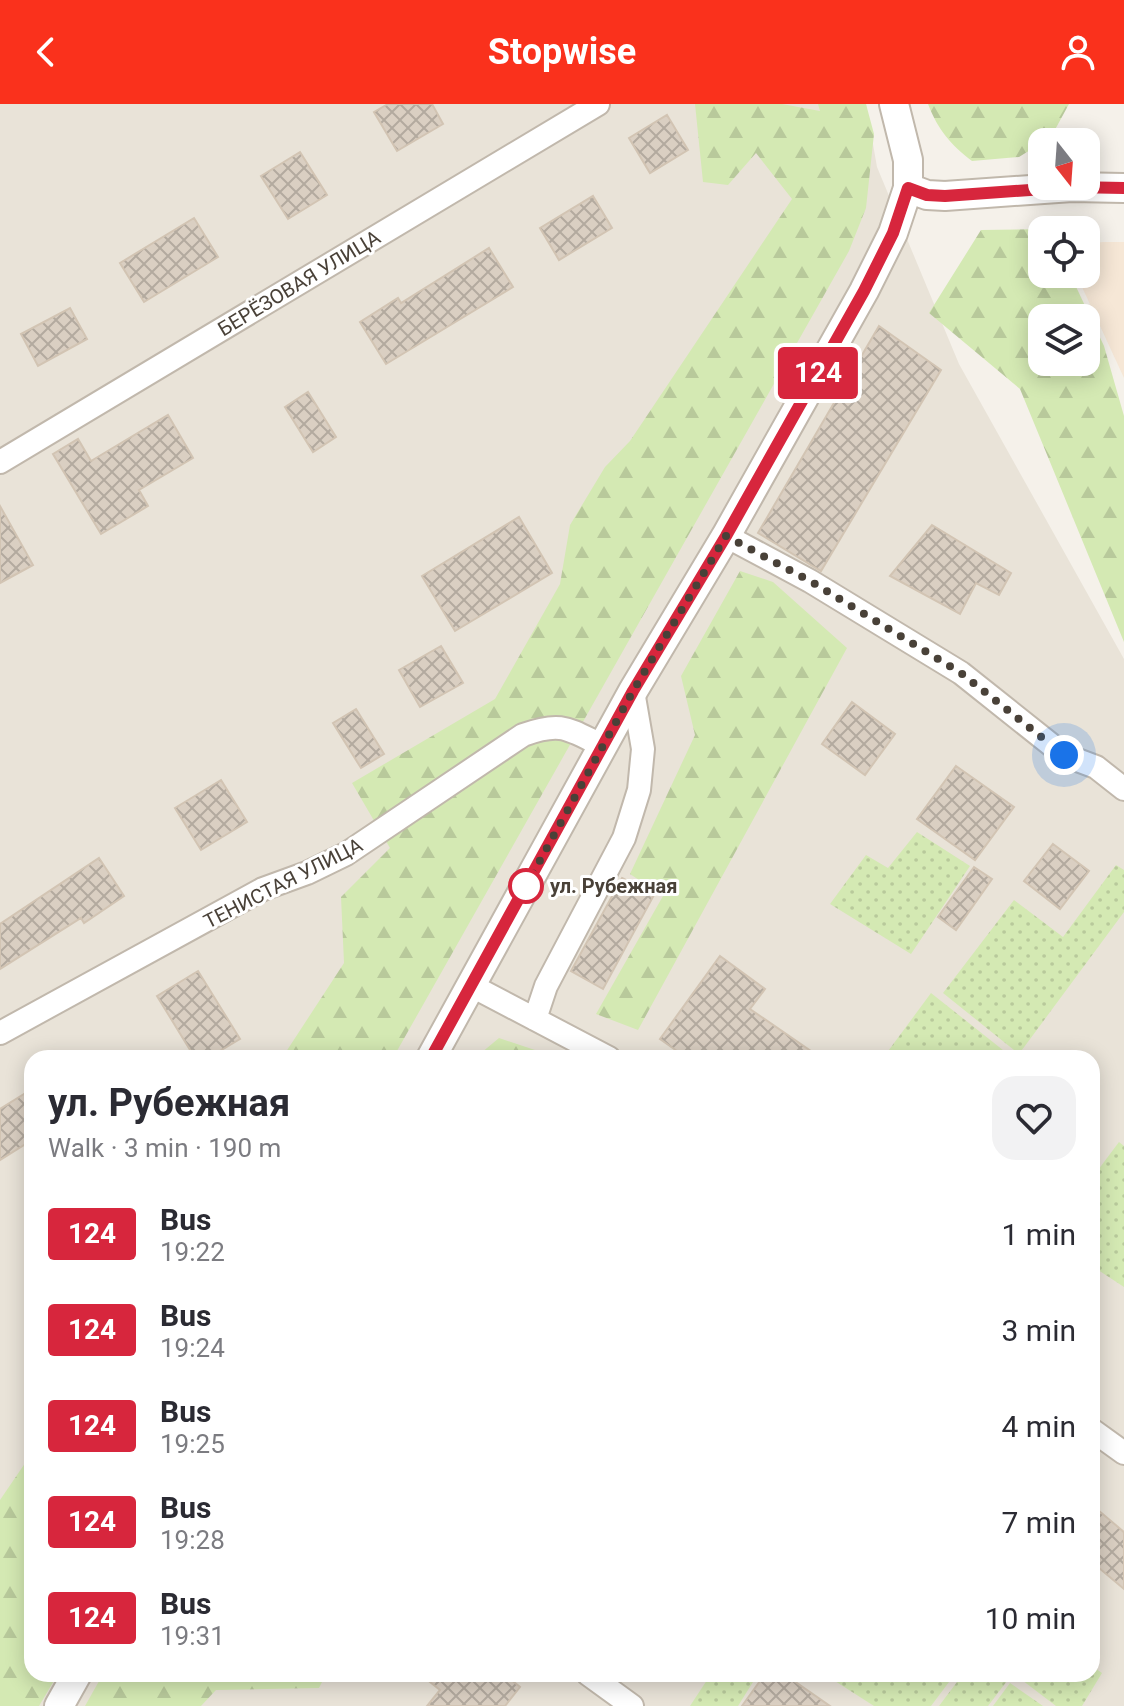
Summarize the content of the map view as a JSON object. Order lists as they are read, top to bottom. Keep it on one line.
{"streets":{"street":["БЕРЁЗОВАЯ УЛИЦА","ТЕНИСТАЯ УЛИЦА"]},"places":["ул. Рубежная"],"lines":["bus line 124"],"north":"bottom","page":{"header":"Stopwise","on_map":"124","heading":["ул. Рубежная","Walk · 3 min · 190 m"],"list":[{"mark":"124","name":"Bus","note":"19:22","value":"1 min"},{"mark":"124","name":"Bus","note":"19:24","value":"3 min"},{"mark":"124","name":"Bus","note":"19:25","value":"4 min"},{"mark":"124","name":"Bus","note":"19:28","value":"7 min"},{"mark":"124","name":"Bus","note":"19:31","value":"10 min"}]}}
